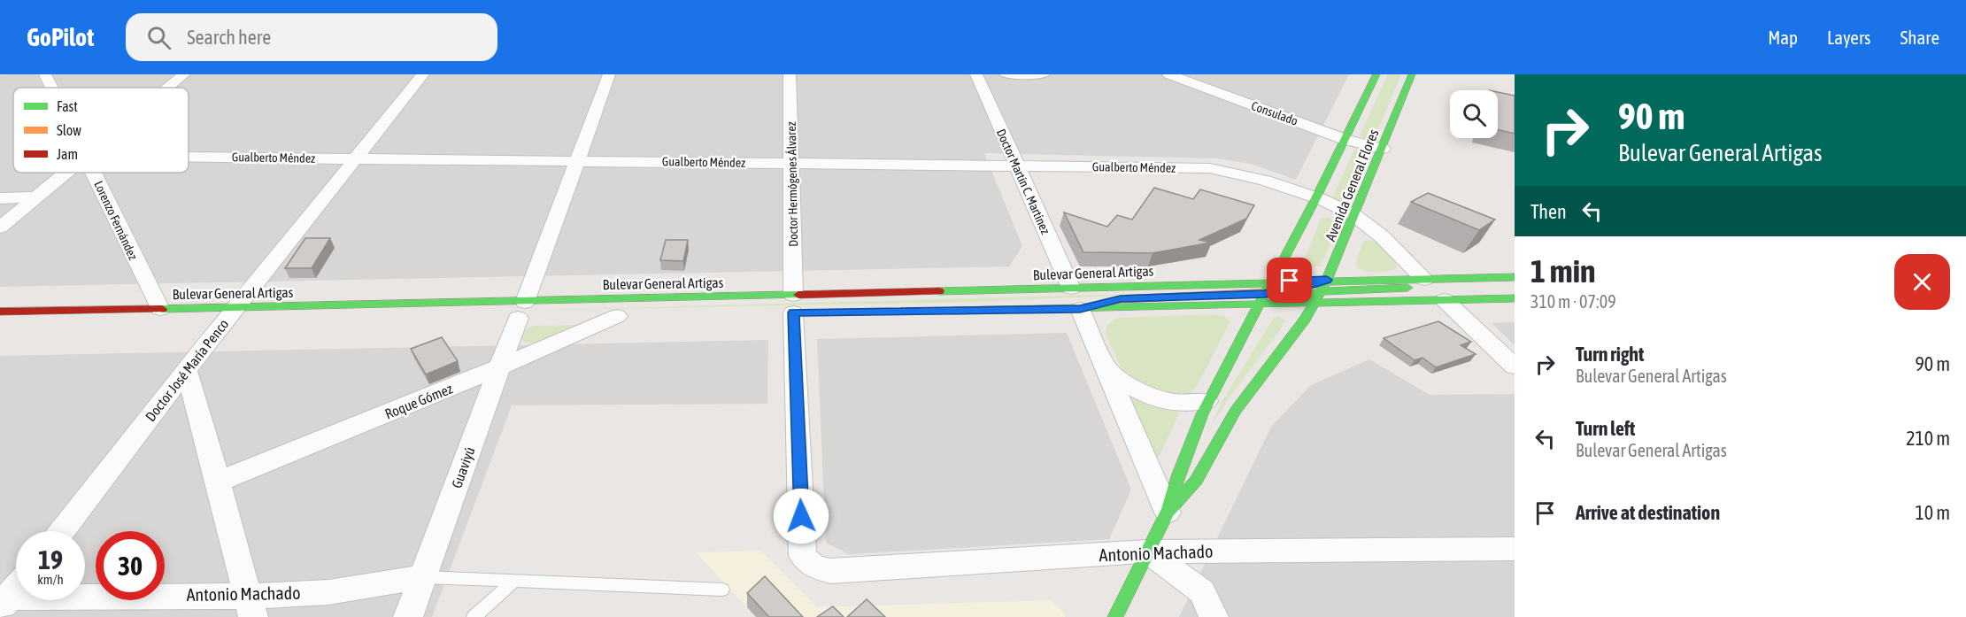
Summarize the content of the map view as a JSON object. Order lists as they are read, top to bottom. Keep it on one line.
{"streets":{"main road":["Avenida General Flores","Bulevar General Artigas"],"street":["Consulado","Gualberto Méndez","Doctor Martín C. Martínez","Doctor Hermógenes Álvarez","Lorenzo Fernández","Doctor José María Penco","Roque Gómez","Guaviyú","Antonio Machado"]},"crossings":[["Consulado","Avenida General Flores"],["Gualberto Méndez","Doctor Martín C. Martínez"],["Gualberto Méndez","Doctor Hermógenes Álvarez"],["Gualberto Méndez","Avenida General Flores"],["Gualberto Méndez","Bulevar General Artigas"],["Gualberto Méndez","Doctor José María Penco"],["Gualberto Méndez","Guaviyú"],["Doctor Martín C. Martínez","Bulevar General Artigas"],["Doctor Hermógenes Álvarez","Bulevar General Artigas"],["Doctor Hermógenes Álvarez","Antonio Machado"],["Avenida General Flores","Bulevar General Artigas"],["Avenida General Flores","Antonio Machado"],["Lorenzo Fernández","Bulevar General Artigas"],["Bulevar General Artigas","Doctor José María Penco"],["Bulevar General Artigas","Guaviyú"],["Roque Gómez","Guaviyú"],["Guaviyú","Antonio Machado"]],"legend":["Fast","Slow","Jam"],"page":{"header":"GoPilot","search":"Search here","nav":["Map","Layers","Share"],"turn":["90 m","Bulevar General Artigas"],"then":"Then","heading":["1 min","310 m · 07:09"],"list":[{"name":"Turn right","note":"Bulevar General Artigas","value":"90 m"},{"name":"Turn left","note":"Bulevar General Artigas","value":"210 m"},{"name":"Arrive at destination","value":"10 m"}],"speed":"19 km/h","limit":"30"}}
